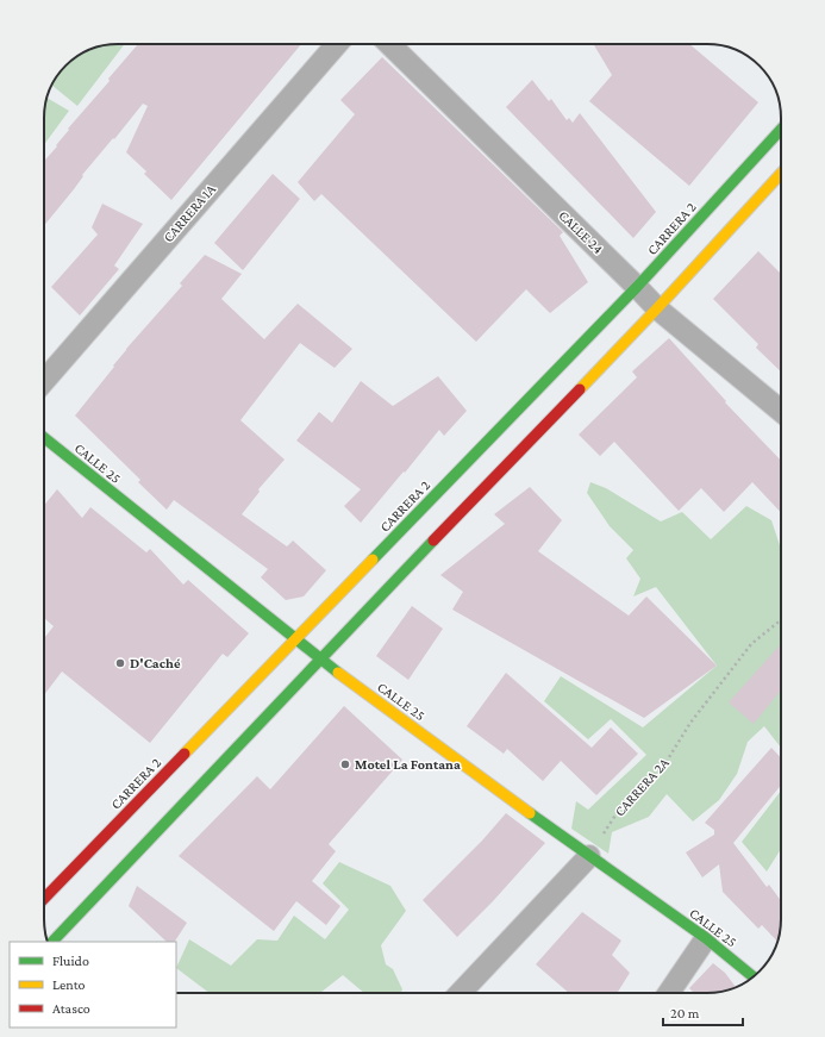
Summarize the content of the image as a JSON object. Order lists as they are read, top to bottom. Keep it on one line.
{"streets":{"street":["CARRERA 1A","CARRERA 2","CALLE 24","CALLE 25"],"path":["CARRERA 2A"]},"crossings":[["CARRERA 2","CALLE 24"],["CARRERA 2","CALLE 25"],["CALLE 25","CARRERA 2A"]],"places":["D'Caché","Motel La Fontana"],"legend":["Fluido","Lento","Atasco"],"scale_bar":"20 m"}
